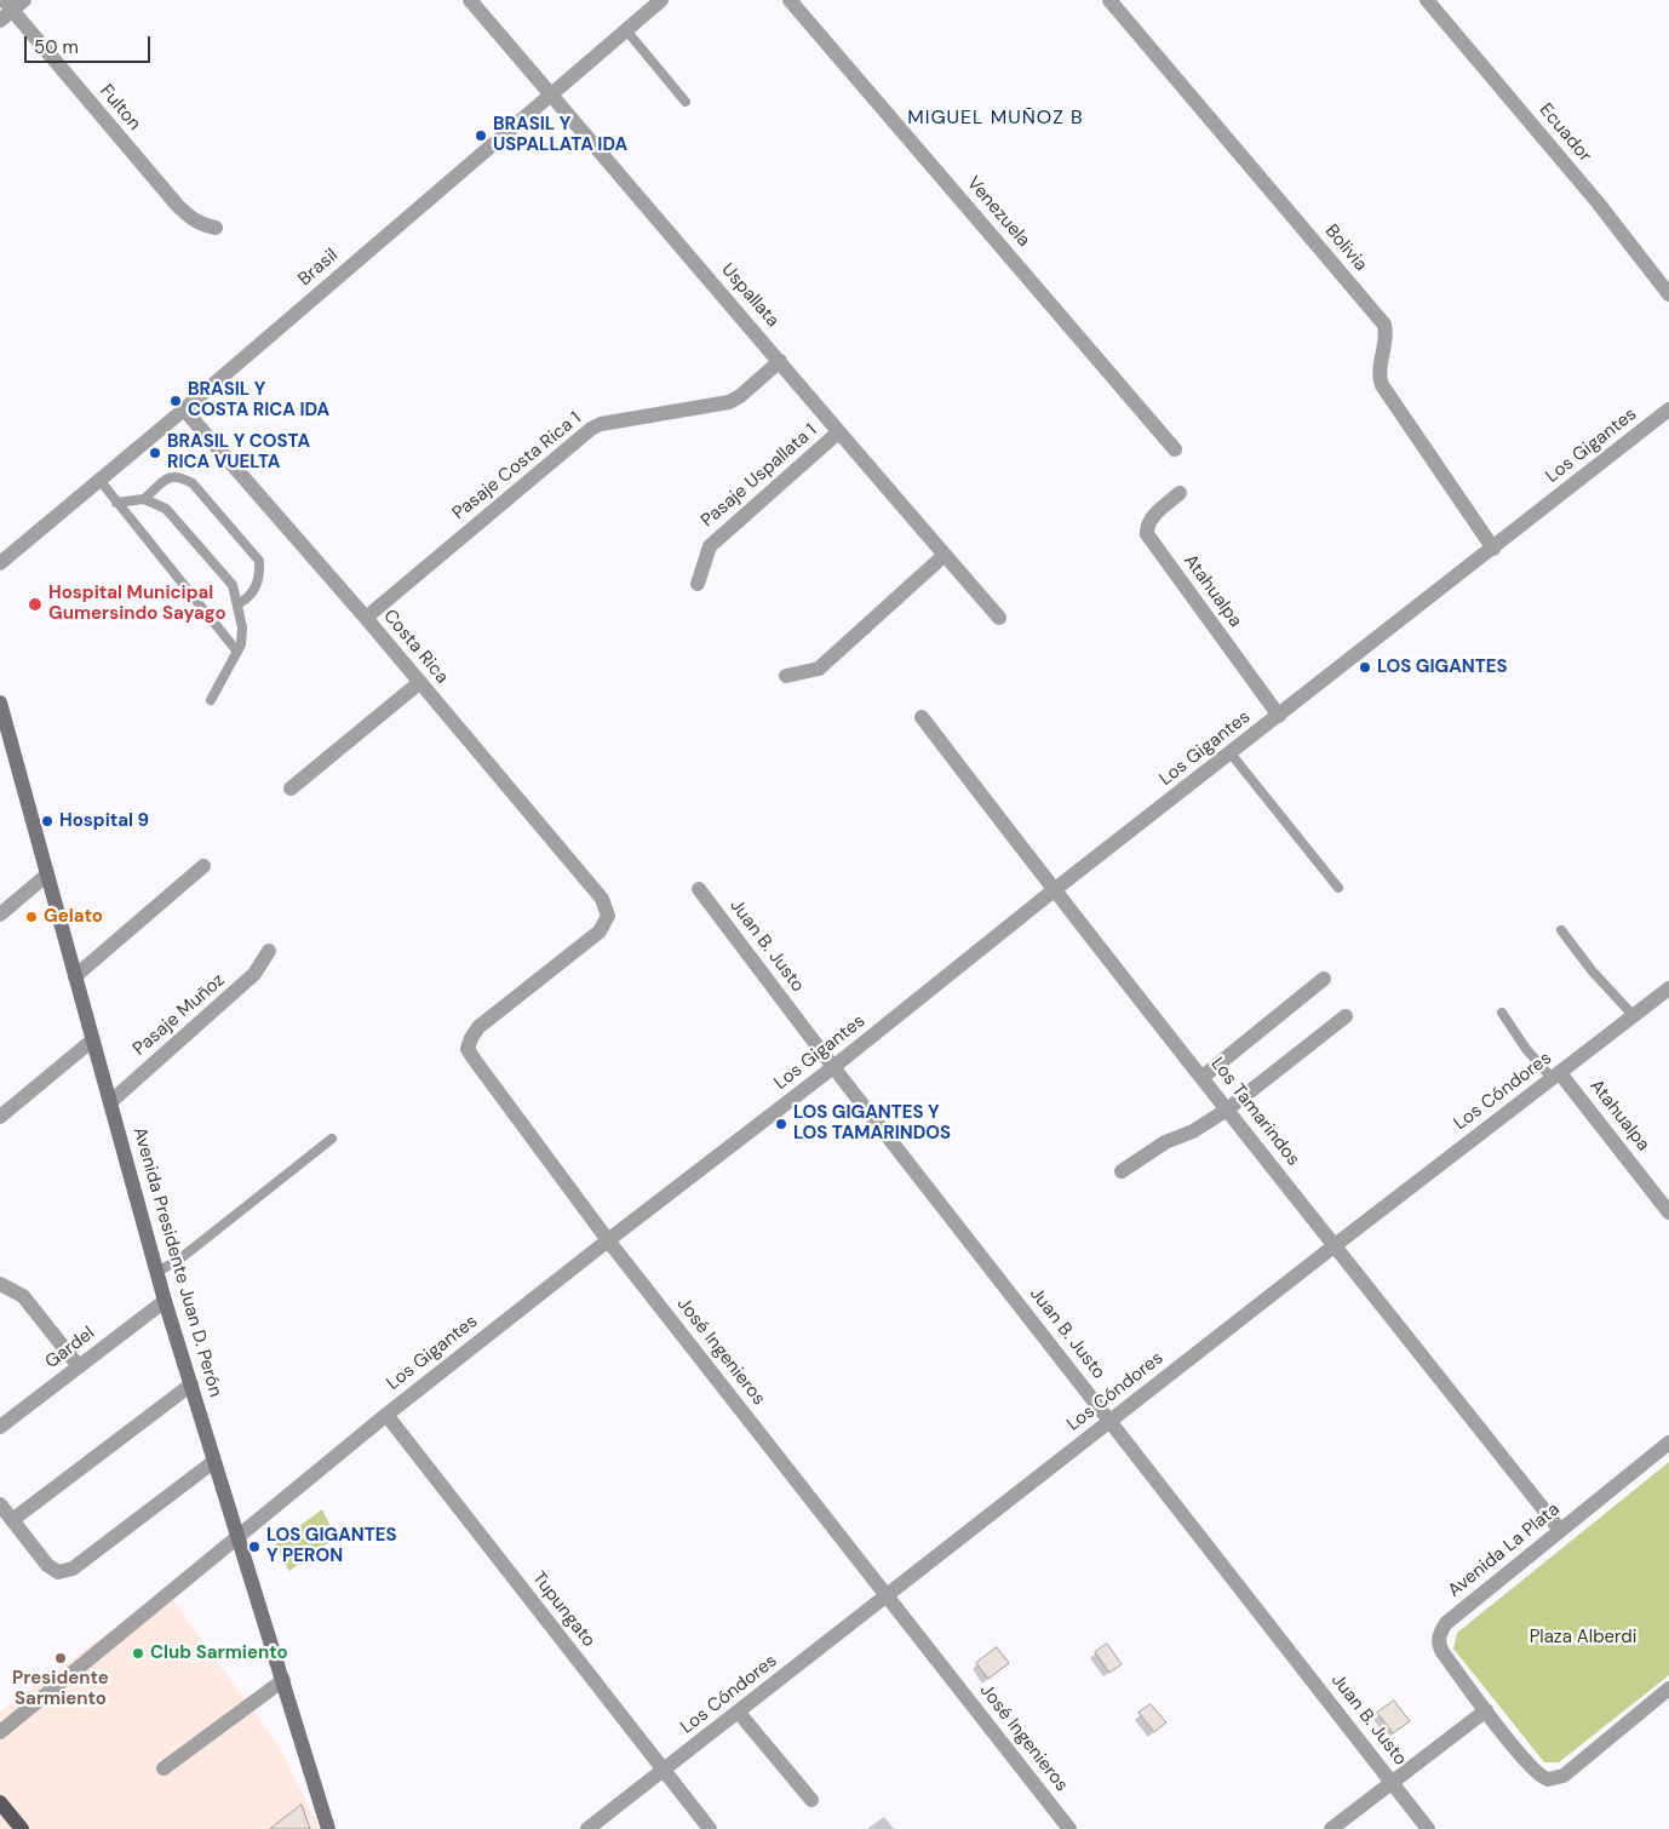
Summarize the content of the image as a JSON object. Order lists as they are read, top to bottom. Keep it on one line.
{"streets":{"main road":["Avenida Presidente Juan D. Perón"],"street":["Fulton","Ecuador","Venezuela","Bolivia","Brasil","Uspallata","Los Gigantes","Pasaje Costa Rica 1","Pasaje Uspallata 1","Atahualpa","Costa Rica","Juan B. Justo","Pasaje Muñoz","Los Cóndores","Los Tamarindos","Gardel","José Ingenieros","Avenida La Plata","Tupungato"]},"crossings":[["Bolivia","Los Gigantes"],["Brasil","Uspallata"],["Brasil","Costa Rica"],["Uspallata","Pasaje Costa Rica 1"],["Uspallata","Pasaje Uspallata 1"],["Los Gigantes","Atahualpa"],["Los Gigantes","Juan B. Justo"],["Los Gigantes","Los Tamarindos"],["Los Gigantes","Avenida Presidente Juan D. Perón"],["Los Gigantes","José Ingenieros"],["Los Gigantes","Tupungato"],["Pasaje Costa Rica 1","Costa Rica"],["Atahualpa","Los Cóndores"],["Costa Rica","José Ingenieros"],["Juan B. Justo","Los Cóndores"],["Pasaje Muñoz","Avenida Presidente Juan D. Perón"],["Los Cóndores","Los Tamarindos"],["Los Cóndores","José Ingenieros"],["Los Cóndores","Tupungato"],["Los Tamarindos","Avenida La Plata"],["Avenida Presidente Juan D. Perón","Gardel"]],"districts":["MIGUEL MUÑOZ B"],"parks":["Plaza Alberdi"],"places":["BRASIL Y USPALLATA IDA","BRASIL Y COSTA RICA IDA","BRASIL Y COSTA RICA VUELTA","Hospital Municipal Gumersindo Sayago","LOS GIGANTES","Hospital 9","Gelato","LOS GIGANTES Y LOS TAMARINDOS","LOS GIGANTES Y PERON","Club Sarmiento","Presidente Sarmiento"],"scale_bar":"50 m"}
